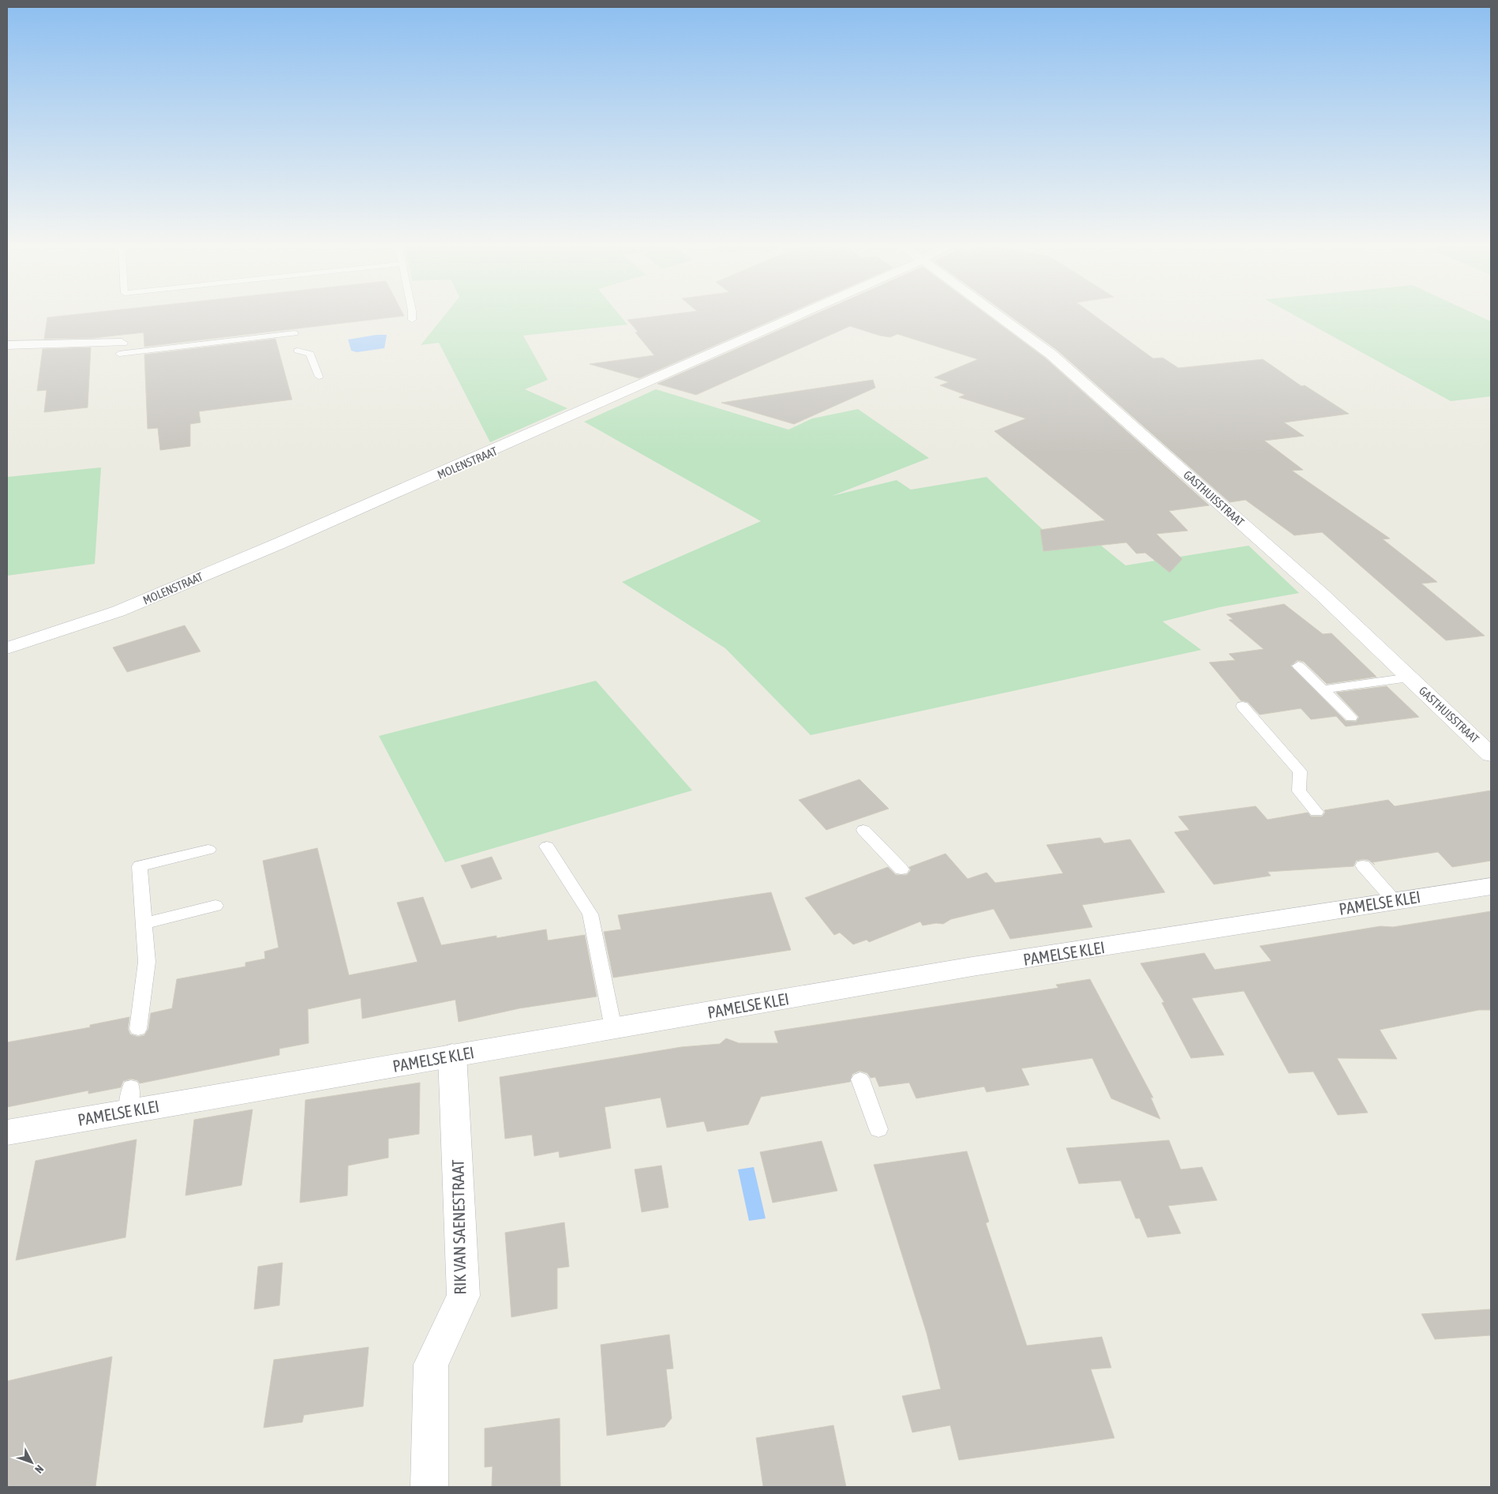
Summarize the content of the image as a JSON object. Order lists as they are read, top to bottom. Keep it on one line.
{"streets":{"street":["MOLENSTRAAT","GASTHUISSTRAAT","PAMELSE KLEI","RIK VAN SAENESTRAAT"]},"crossings":[["PAMELSE KLEI","RIK VAN SAENESTRAAT"]],"north":"bottom right"}
